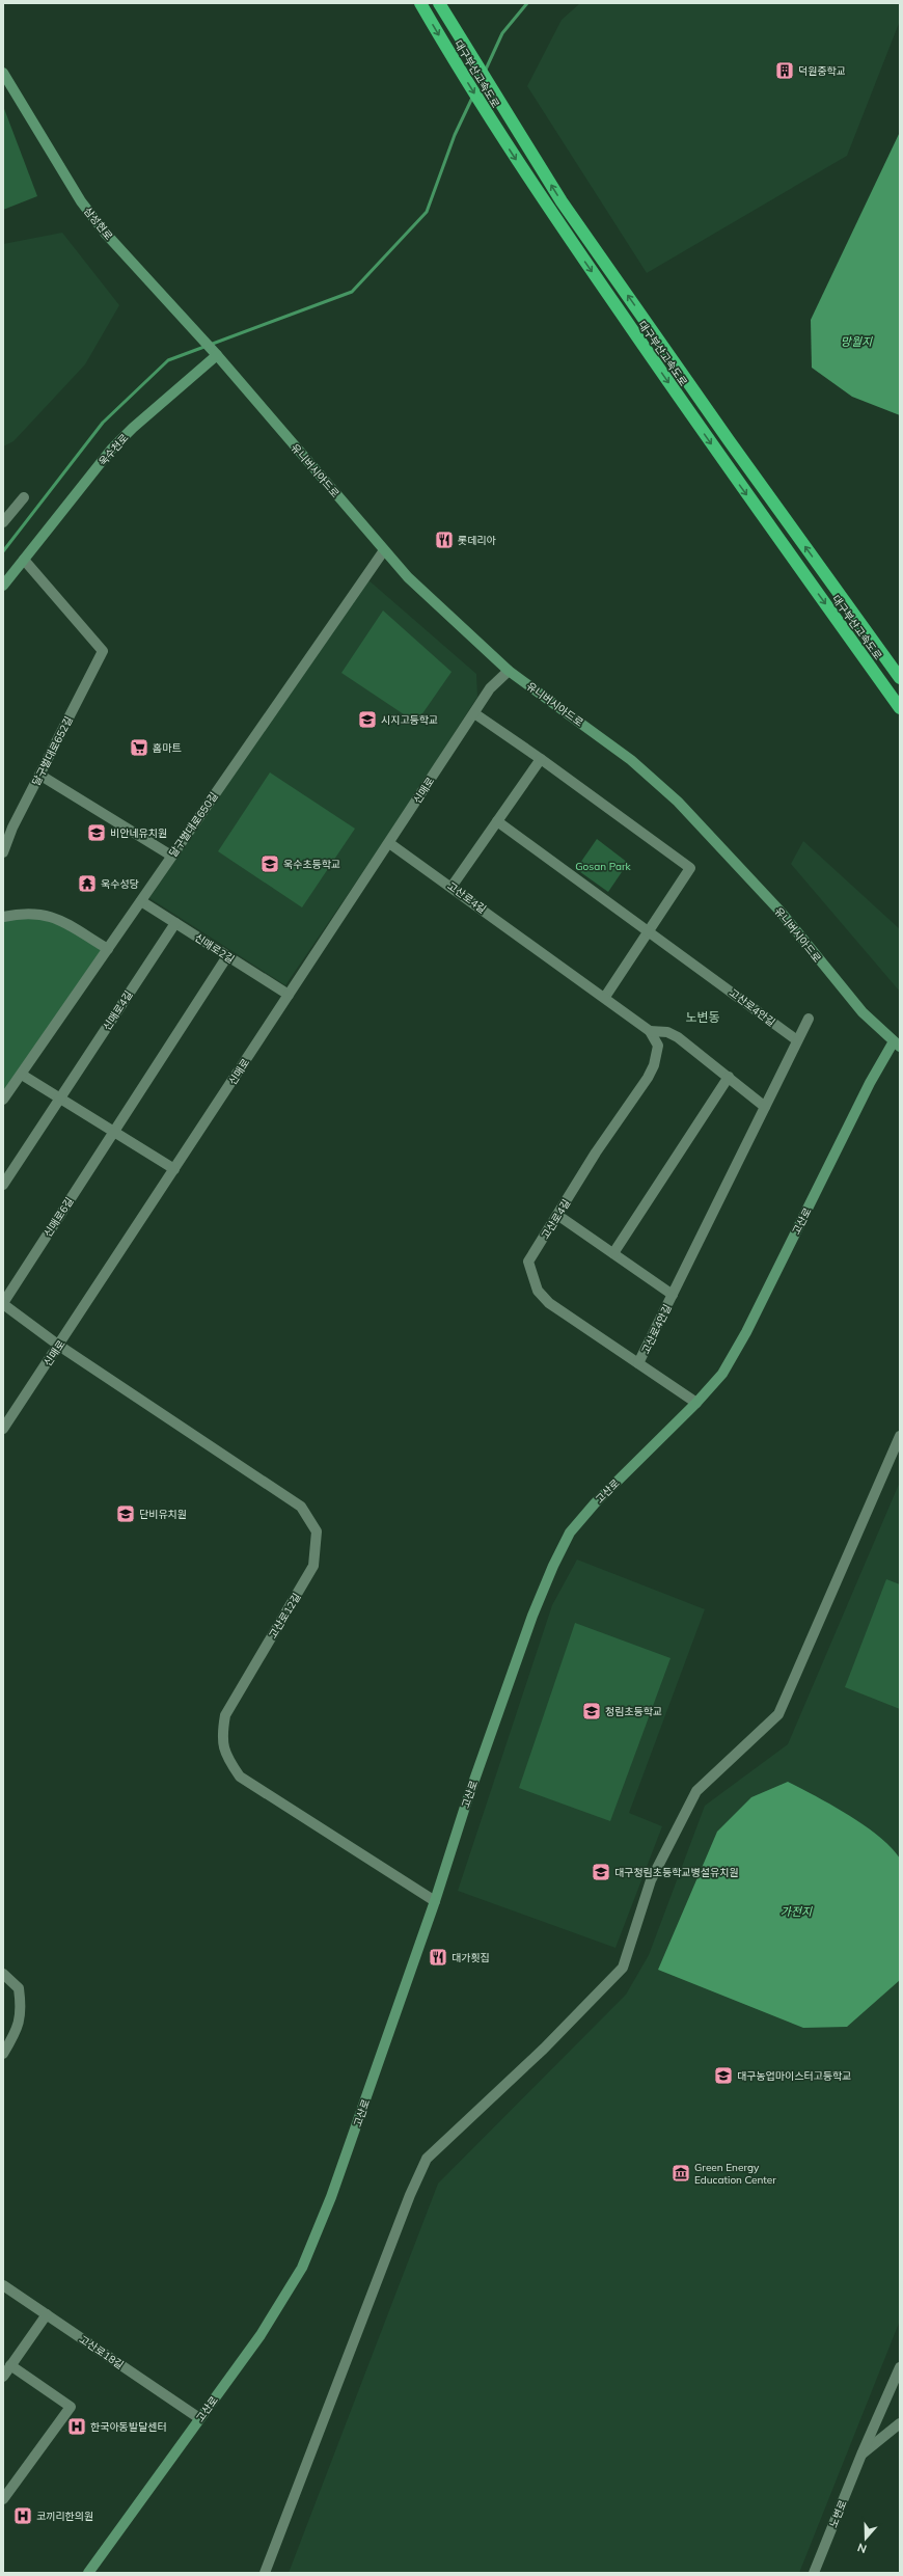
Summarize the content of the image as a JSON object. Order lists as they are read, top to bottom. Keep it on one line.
{"streets":{"highway":["대구부산고속도로"],"main road":["삼성현로","욱수천로","유니버시아드로","고산로"],"street":["달구벌대로652길","신매로","달구벌대로650길","고산로4길","신매로2길","고산로4안길","신매로4길","신매로6길","고산로12길","고산로18길","노변로"]},"crossings":[["삼성현로","욱수천로"],["삼성현로","유니버시아드로"],["욱수천로","유니버시아드로"],["욱수천로","달구벌대로652길"],["유니버시아드로","신매로"],["유니버시아드로","달구벌대로650길"],["유니버시아드로","고산로"],["신매로","고산로4길"],["신매로","신매로2길"],["신매로","신매로6길"],["신매로","고산로12길"],["달구벌대로650길","신매로2길"],["고산로4길","고산로4안길"],["고산로4길","고산로"],["신매로2길","신매로4길"],["신매로6길","고산로12길"],["고산로","고산로12길"],["고산로","고산로18길"]],"districts":["노변동"],"water":["망월지","가전지"],"parks":["Gosan Park"],"places":{"building":["덕원중학교"],"restaurant":["롯데리아","대가횟집"],"school or university":["시지고등학교","비안네유치원","욱수초등학교","단비유치원","청림초등학교","대구청림초등학교병설유치원","대구농업마이스터고등학교"],"supermarket":["홈마트"],"temple":["욱수성당"],"museum":["Green Energy Education Center"],"hospital":["한국아동발달센터","코끼리한의원"]},"north":"bottom"}
